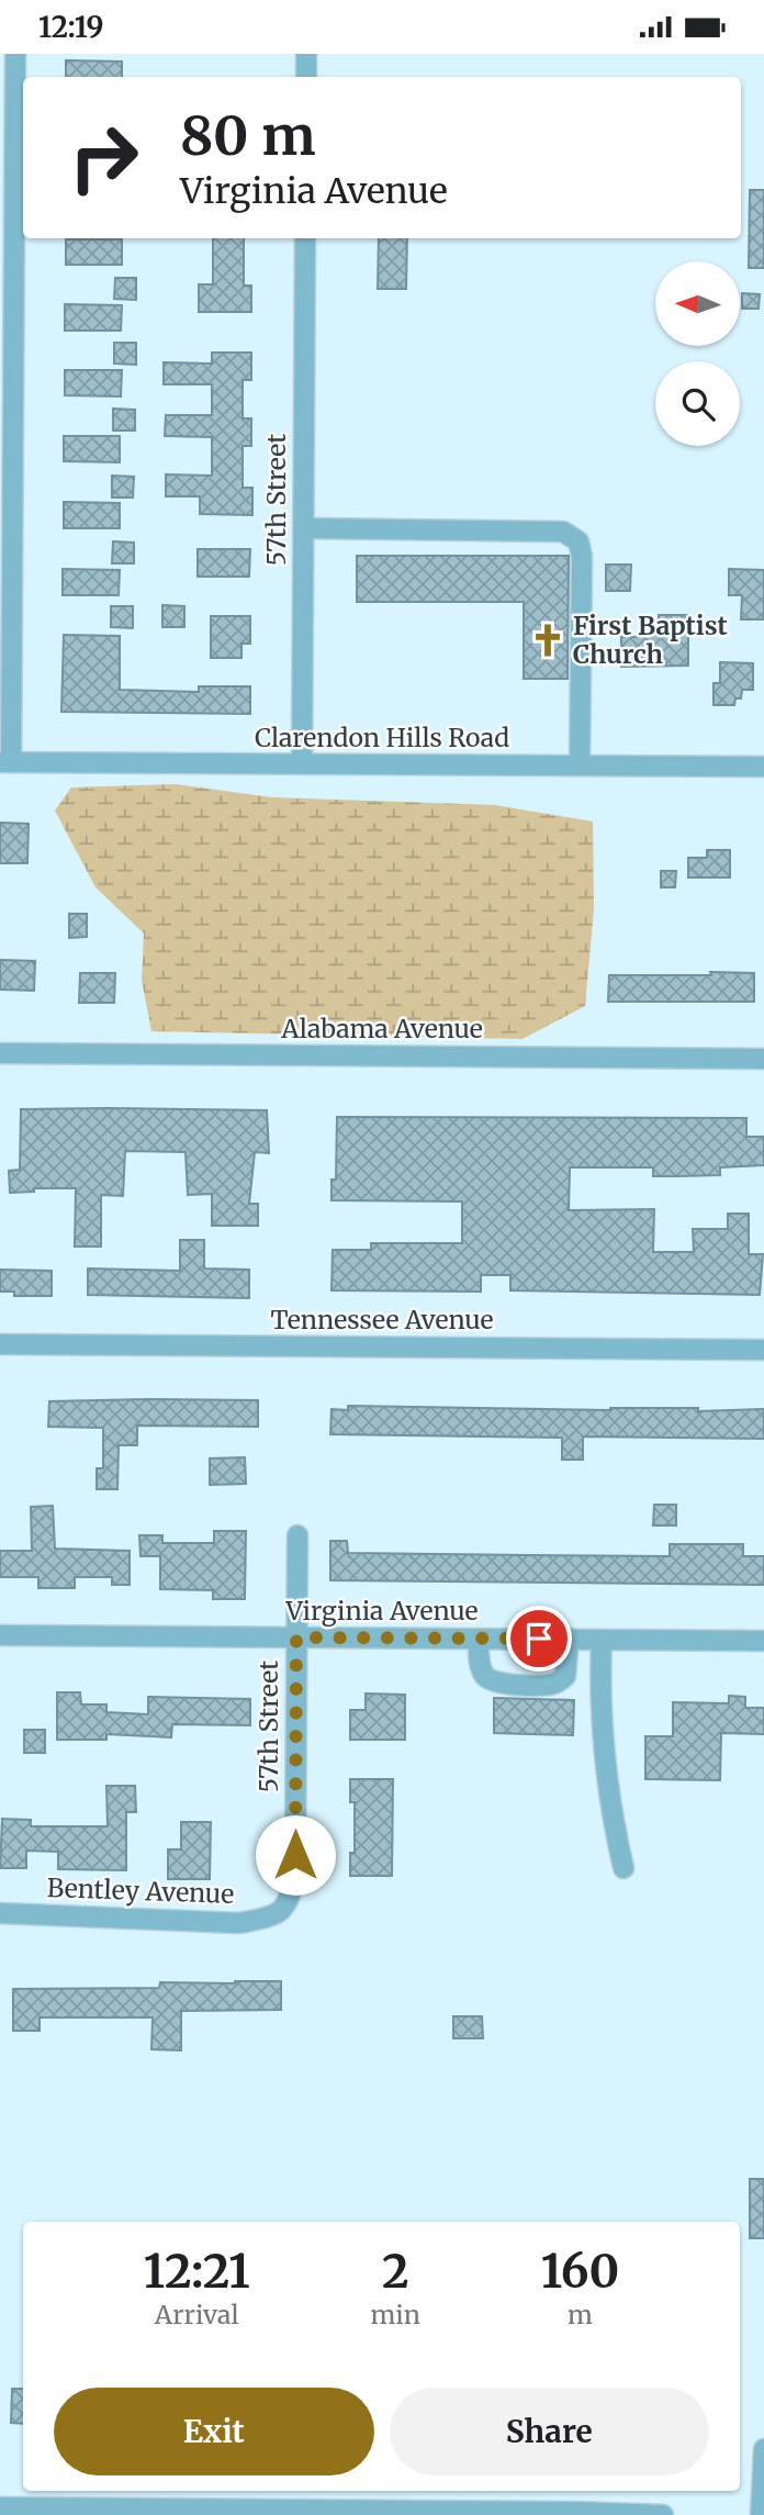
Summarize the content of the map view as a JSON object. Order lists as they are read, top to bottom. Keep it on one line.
{"streets":{"street":["57th Street","Clarendon Hills Road","Alabama Avenue","Tennessee Avenue","Virginia Avenue","Bentley Avenue"]},"crossings":[["57th Street","Clarendon Hills Road"],["57th Street","Virginia Avenue"],["57th Street","Bentley Avenue"]],"places":{"church":["First Baptist Church"]},"north":"left","page":{"status":"12:19","turn":["80 m","Virginia Avenue"],"eta":["12:21","Arrival","2","min","160","m"],"buttons":["Exit","Share"]}}
